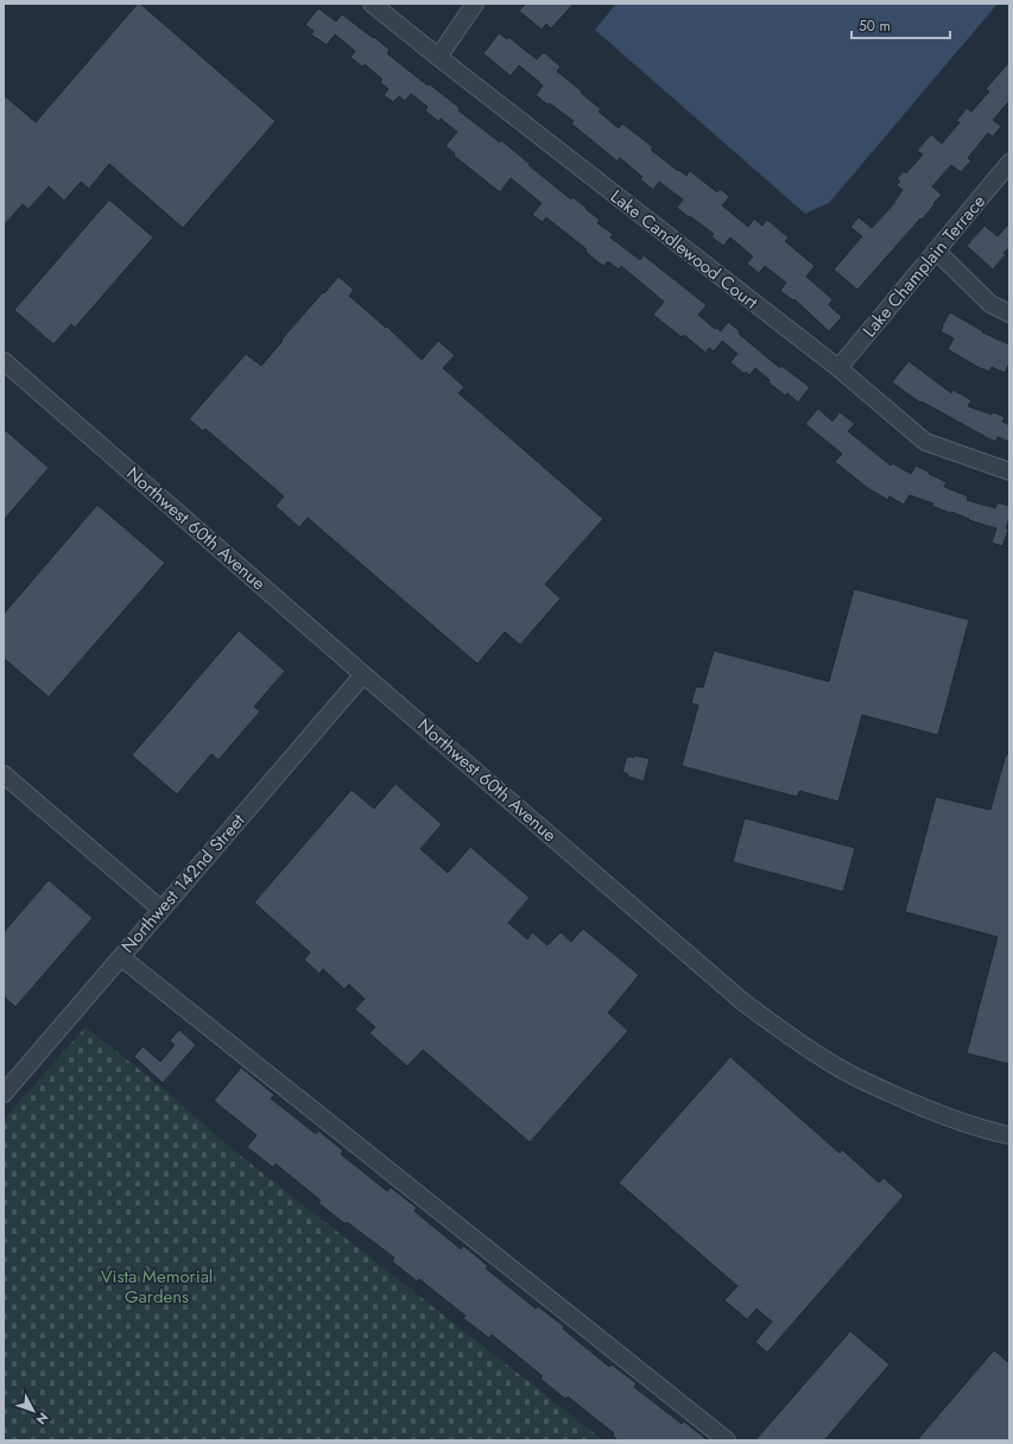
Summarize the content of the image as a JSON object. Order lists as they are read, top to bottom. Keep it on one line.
{"streets":{"street":["Lake Candlewood Court","Lake Champlain Terrace","Northwest 60th Avenue","Northwest 142nd Street"]},"crossings":[["Lake Candlewood Court","Lake Champlain Terrace"],["Northwest 60th Avenue","Northwest 142nd Street"]],"parks":["Vista Memorial Gardens"],"scale_bar":"50 m","north":"bottom right"}
